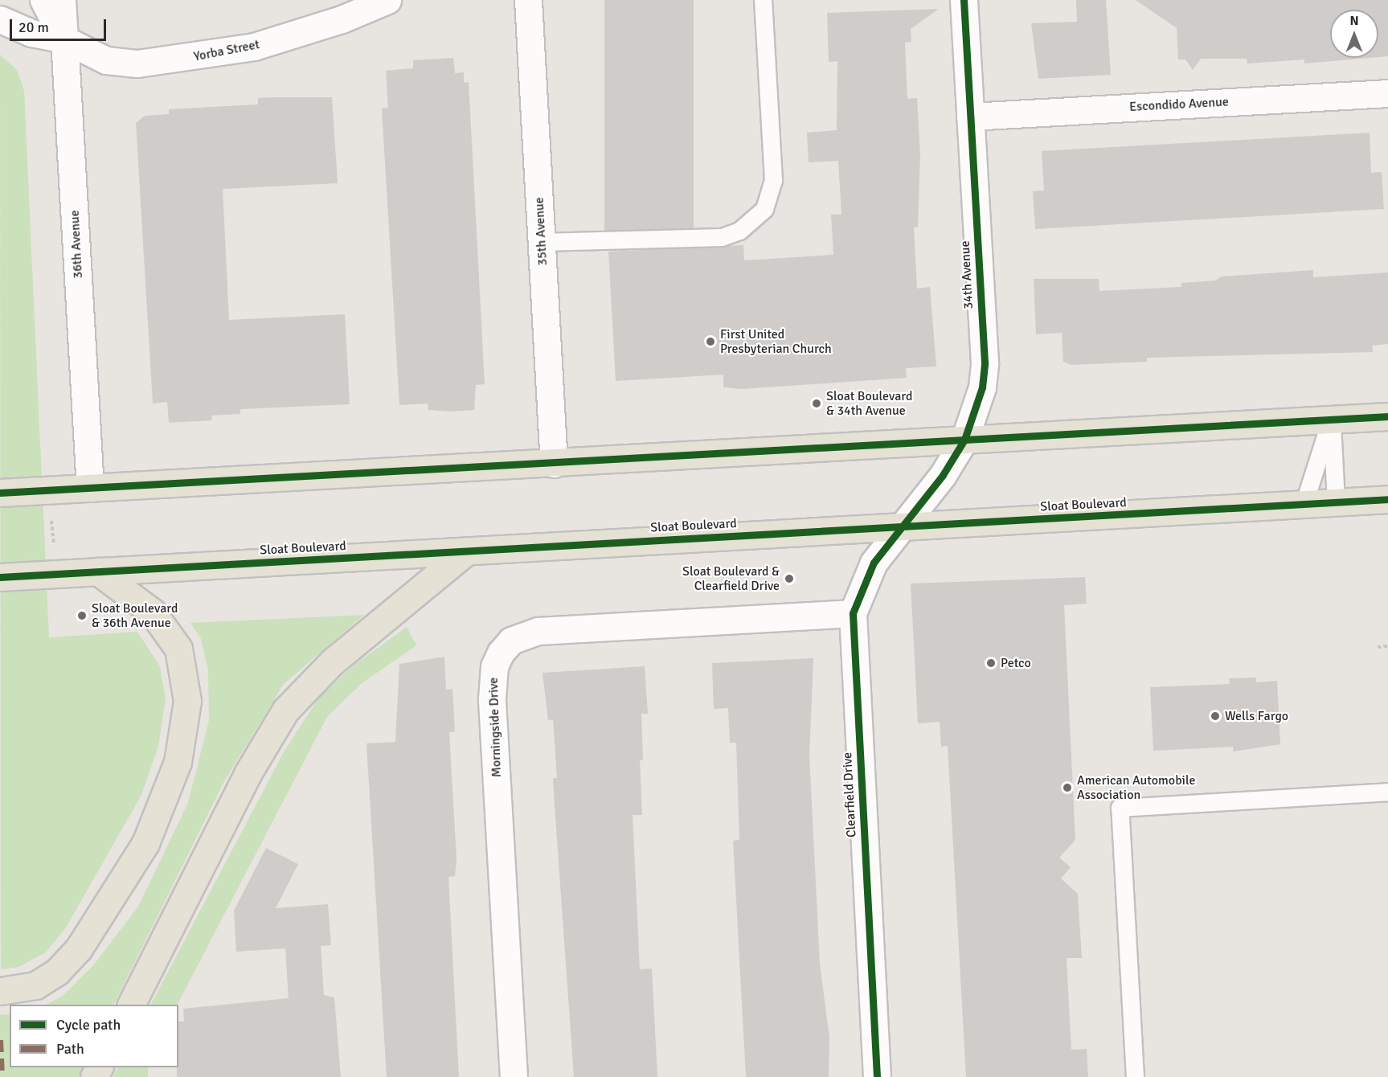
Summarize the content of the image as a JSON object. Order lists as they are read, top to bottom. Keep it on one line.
{"streets":{"main road":["Sloat Boulevard"],"street":["Yorba Street","Escondido Avenue","35th Avenue","36th Avenue","34th Avenue","Morningside Drive","Clearfield Drive"]},"crossings":[["Yorba Street","36th Avenue"],["Escondido Avenue","34th Avenue"],["34th Avenue","Sloat Boulevard"],["34th Avenue","Clearfield Drive"],["Sloat Boulevard","Clearfield Drive"],["Morningside Drive","Clearfield Drive"]],"places":["First United Presbyterian Church","Sloat Boulevard & 34th Avenue","Sloat Boulevard & Clearfield Drive","Sloat Boulevard & 36th Avenue","Petco","Wells Fargo","American Automobile Association"],"legend":["Cycle path","Path"],"scale_bar":"20 m","north":"top"}
